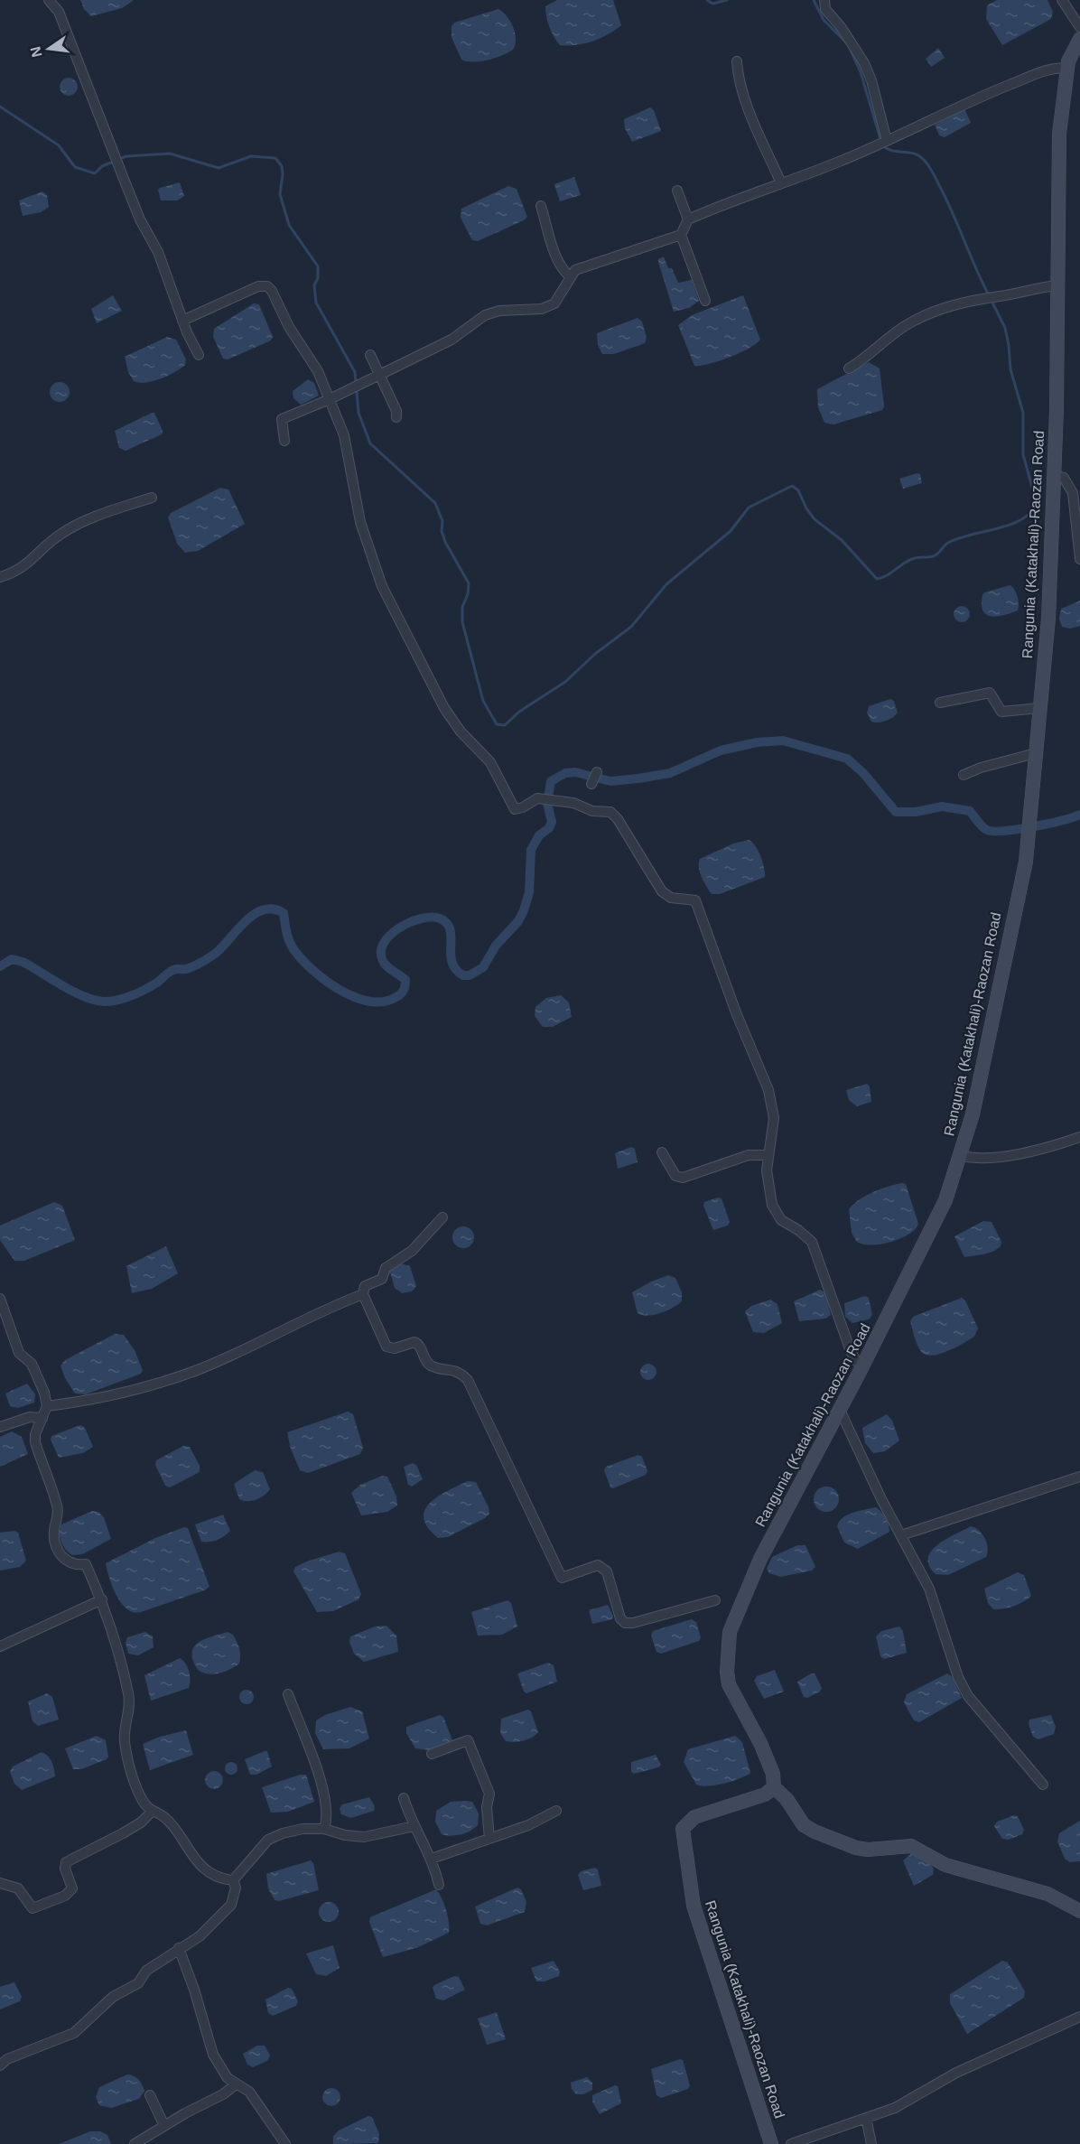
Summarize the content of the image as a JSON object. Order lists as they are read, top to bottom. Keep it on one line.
{"streets":{"main road":["Rangunia (Katakhali)-Raozan Road"]},"north":"left"}
